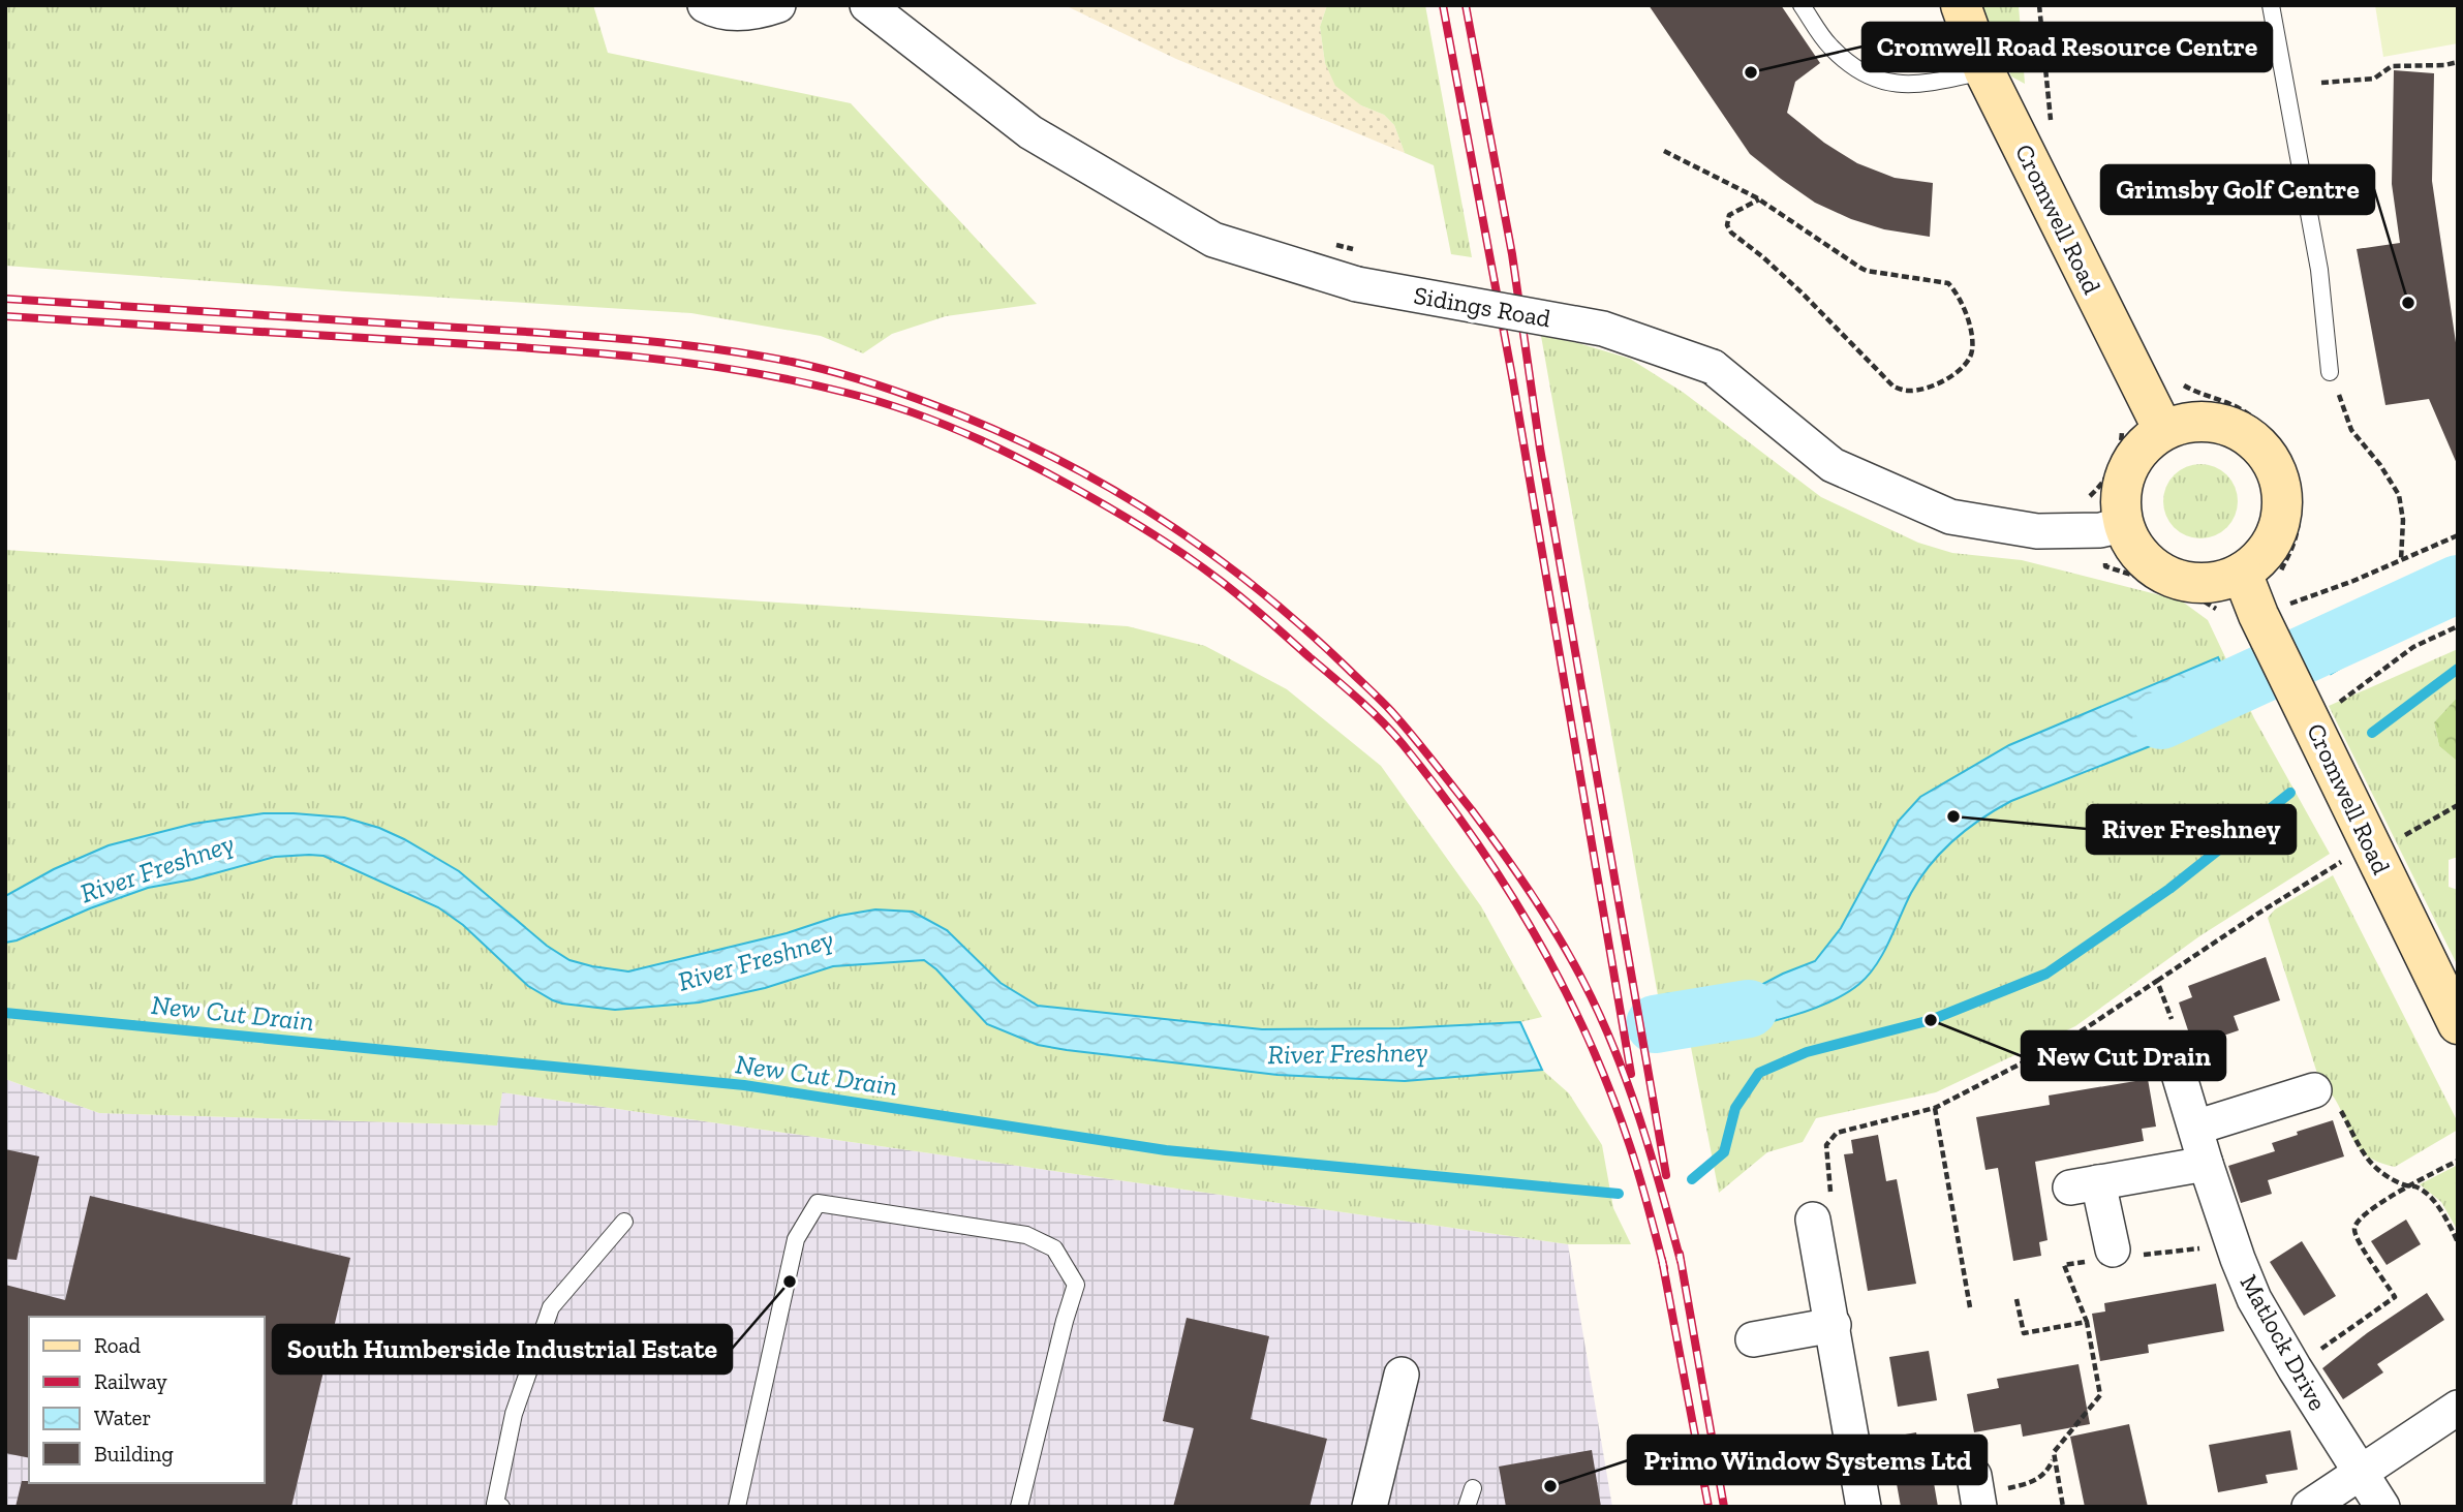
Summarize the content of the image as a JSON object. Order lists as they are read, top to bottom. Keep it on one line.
{"streets":{"street":["Cromwell Road","Sidings Road","Matlock Drive"]},"crossings":[["Cromwell Road","Sidings Road"]],"water":["River Freshney","New Cut Drain"],"places":["Cromwell Road Resource Centre","Grimsby Golf Centre","River Freshney","New Cut Drain","South Humberside Industrial Estate","Primo Window Systems Ltd"],"legend":["Road","Railway","Water","Building"]}
